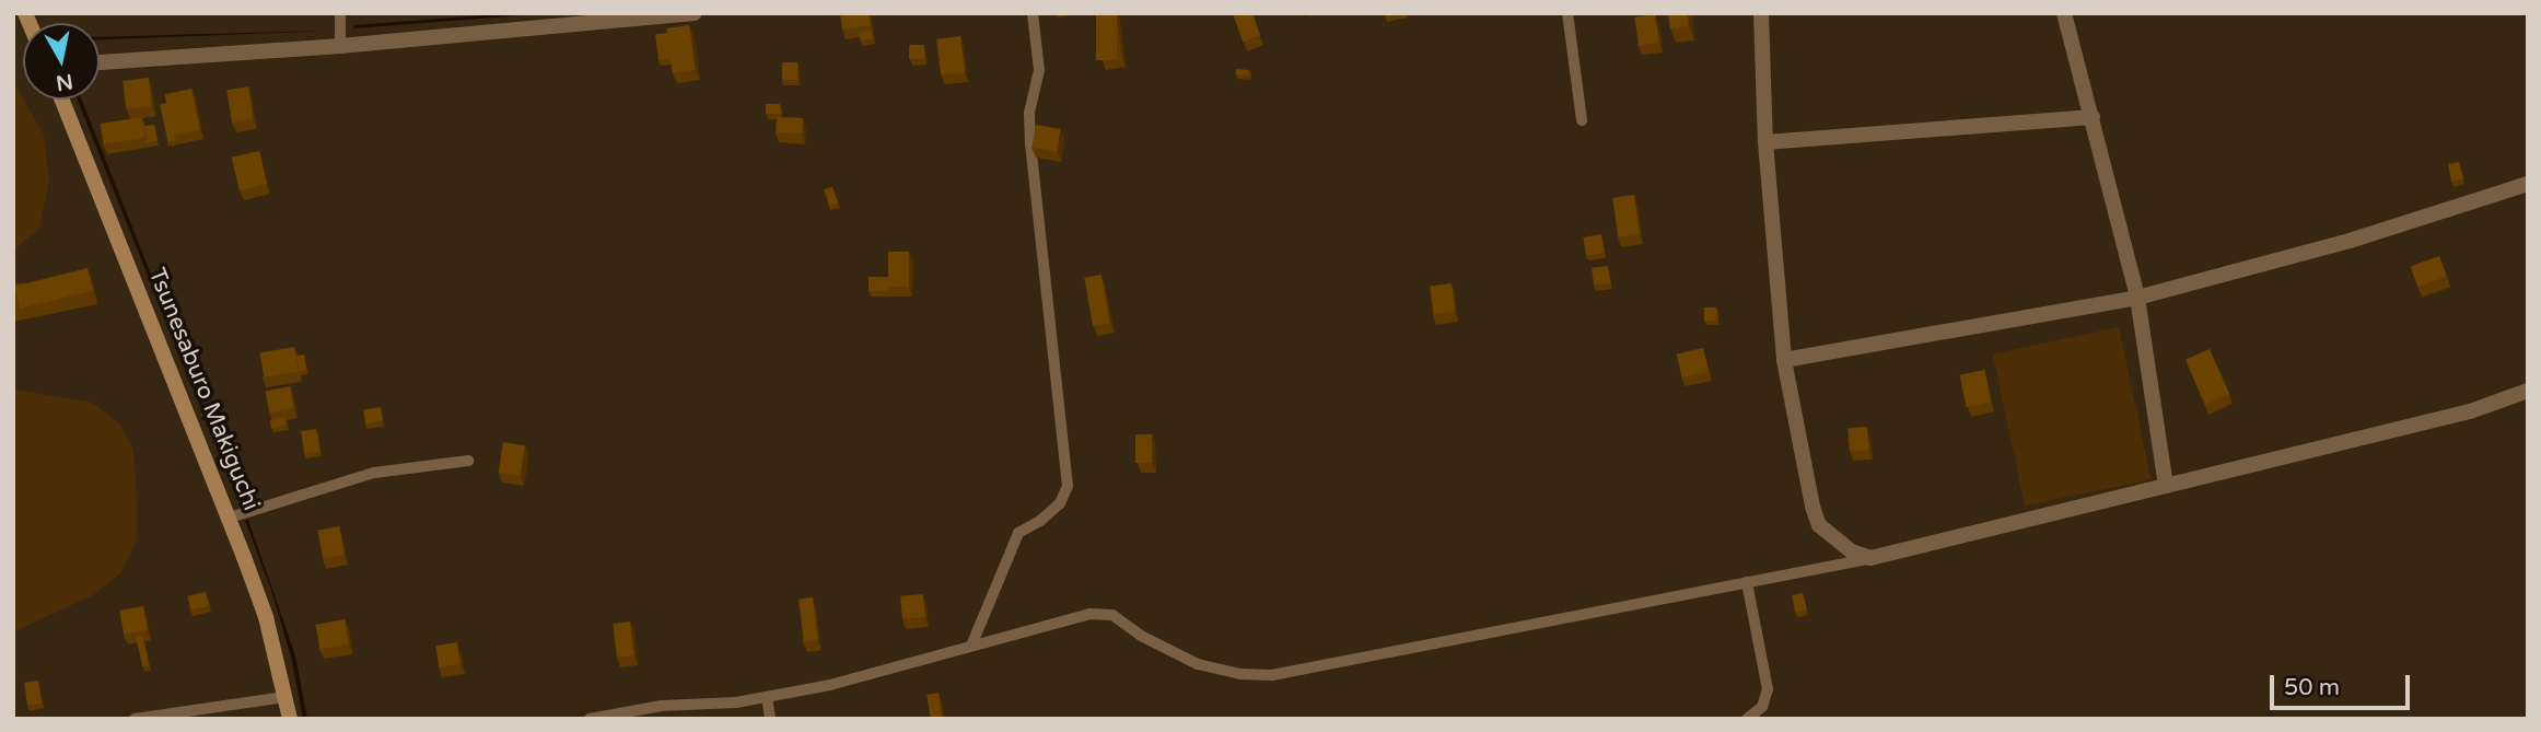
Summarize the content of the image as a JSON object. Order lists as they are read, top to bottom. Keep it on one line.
{"streets":{"street":["Tsunesaburo Makiguchi"]},"scale_bar":"50 m","north":"bottom"}
